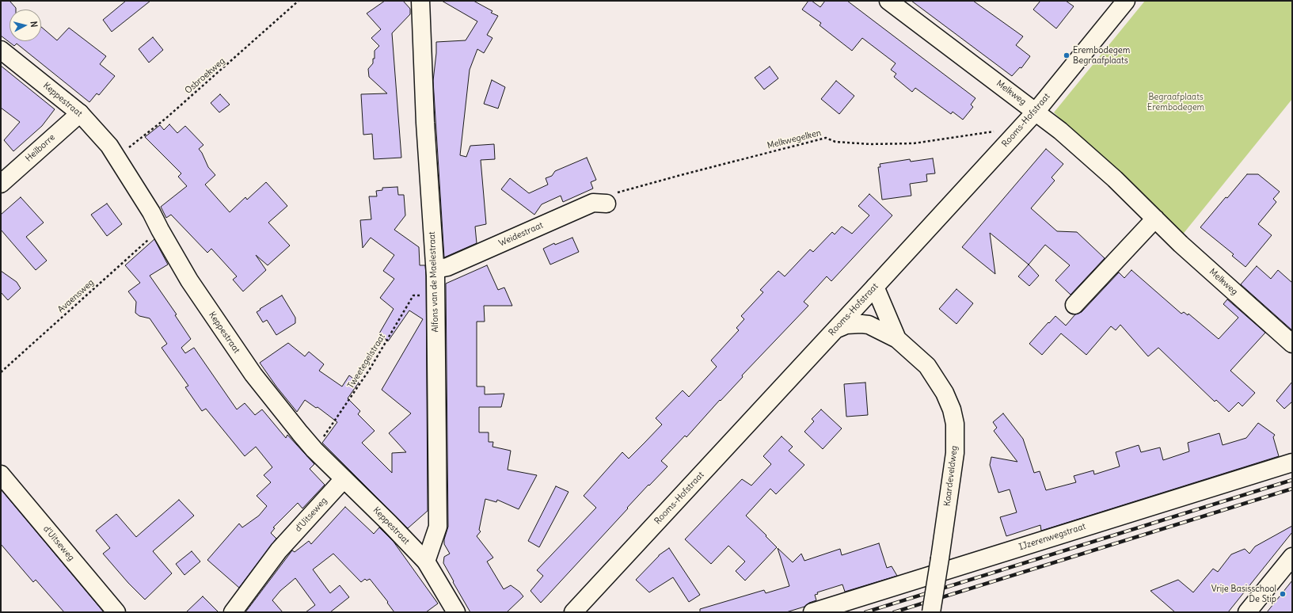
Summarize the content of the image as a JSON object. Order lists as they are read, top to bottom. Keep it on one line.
{"streets":{"street":["Melkweg","Keppestraat","Rooms-Hofstraat","Heilborre","Weidestraat","Alfons van de Maelestraat","Kaardeveldweg","d'Uitseweg","IJzerenwegstraat"],"path":["Osbroekweg","Melkwegelken","Avaensweg","Tweetegelstraat"]},"crossings":[["Osbroekweg","Keppestraat"],["Melkweg","Rooms-Hofstraat"],["Keppestraat","Heilborre"],["Keppestraat","Alfons van de Maelestraat"],["Keppestraat","Avaensweg"],["Keppestraat","Tweetegelstraat"],["Keppestraat","d'Uitseweg"],["Rooms-Hofstraat","Kaardeveldweg"],["Melkwegelken","Weidestraat"],["Weidestraat","Alfons van de Maelestraat"],["Alfons van de Maelestraat","Tweetegelstraat"]],"parks":["Begraafplaats Erembodegem"],"places":["Erembodegem Begraafplaats","Vrije Basisschool De Stip"],"north":"right"}
